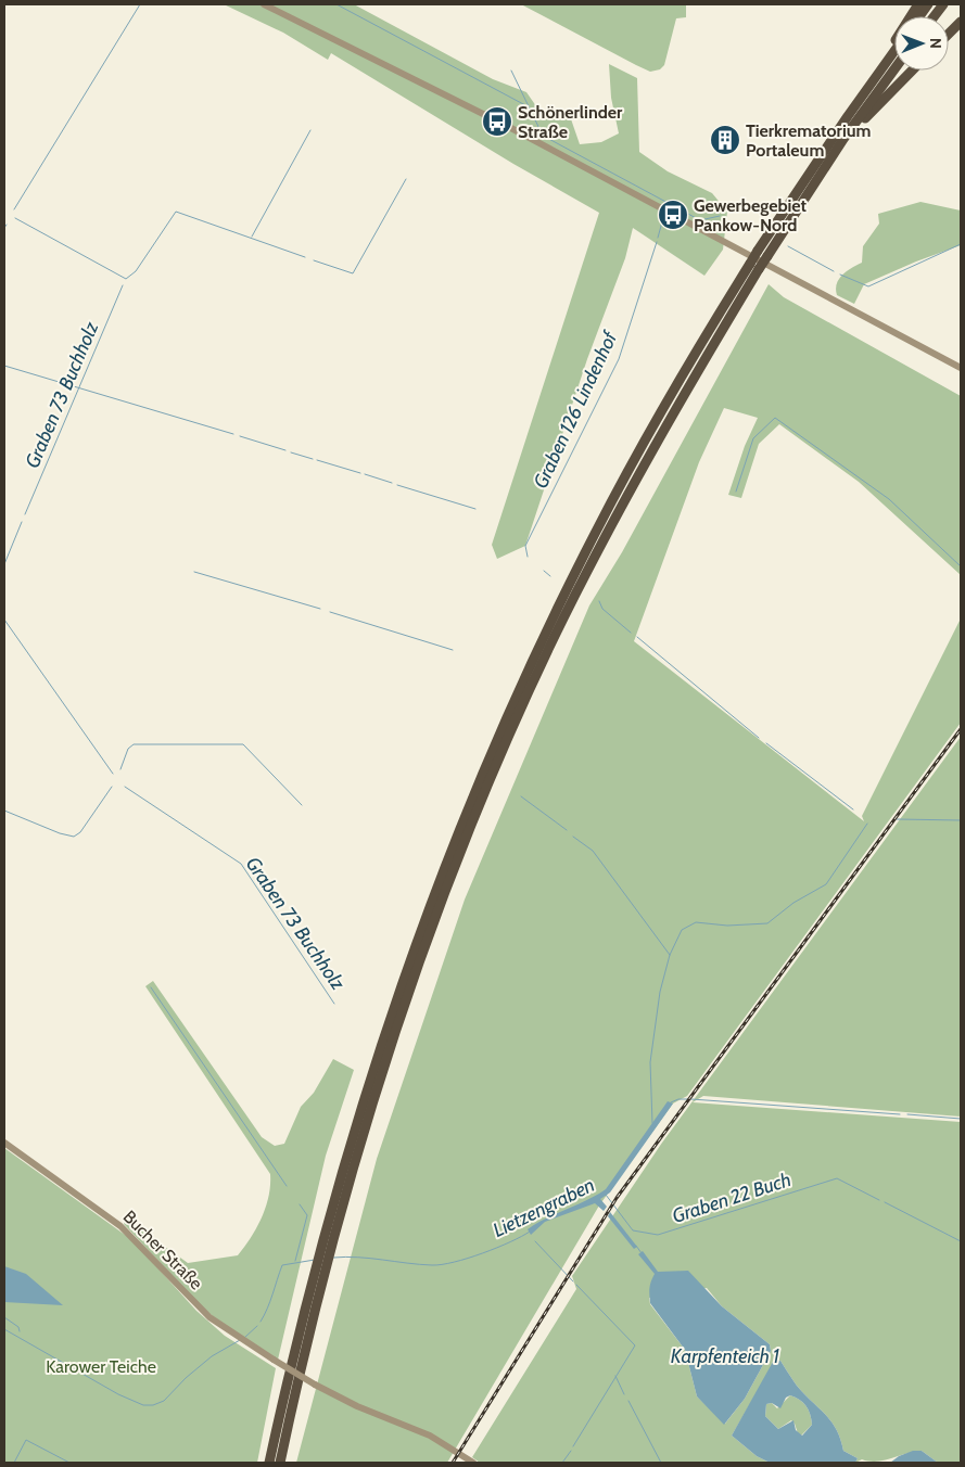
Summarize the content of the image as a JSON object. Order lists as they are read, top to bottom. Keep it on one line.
{"streets":{"main road":["Bucher Straße"]},"water":["Graben 73 Buchholz","Graben 126 Lindenhof","Graben 22 Buch","Lietzengraben","Karpfenteich 1"],"parks":["Karower Teiche"],"places":{"bus stop":["Schönerlinder Straße","Gewerbegebiet Pankow-Nord"],"building":["Tierkrematorium Portaleum"]},"north":"right"}
